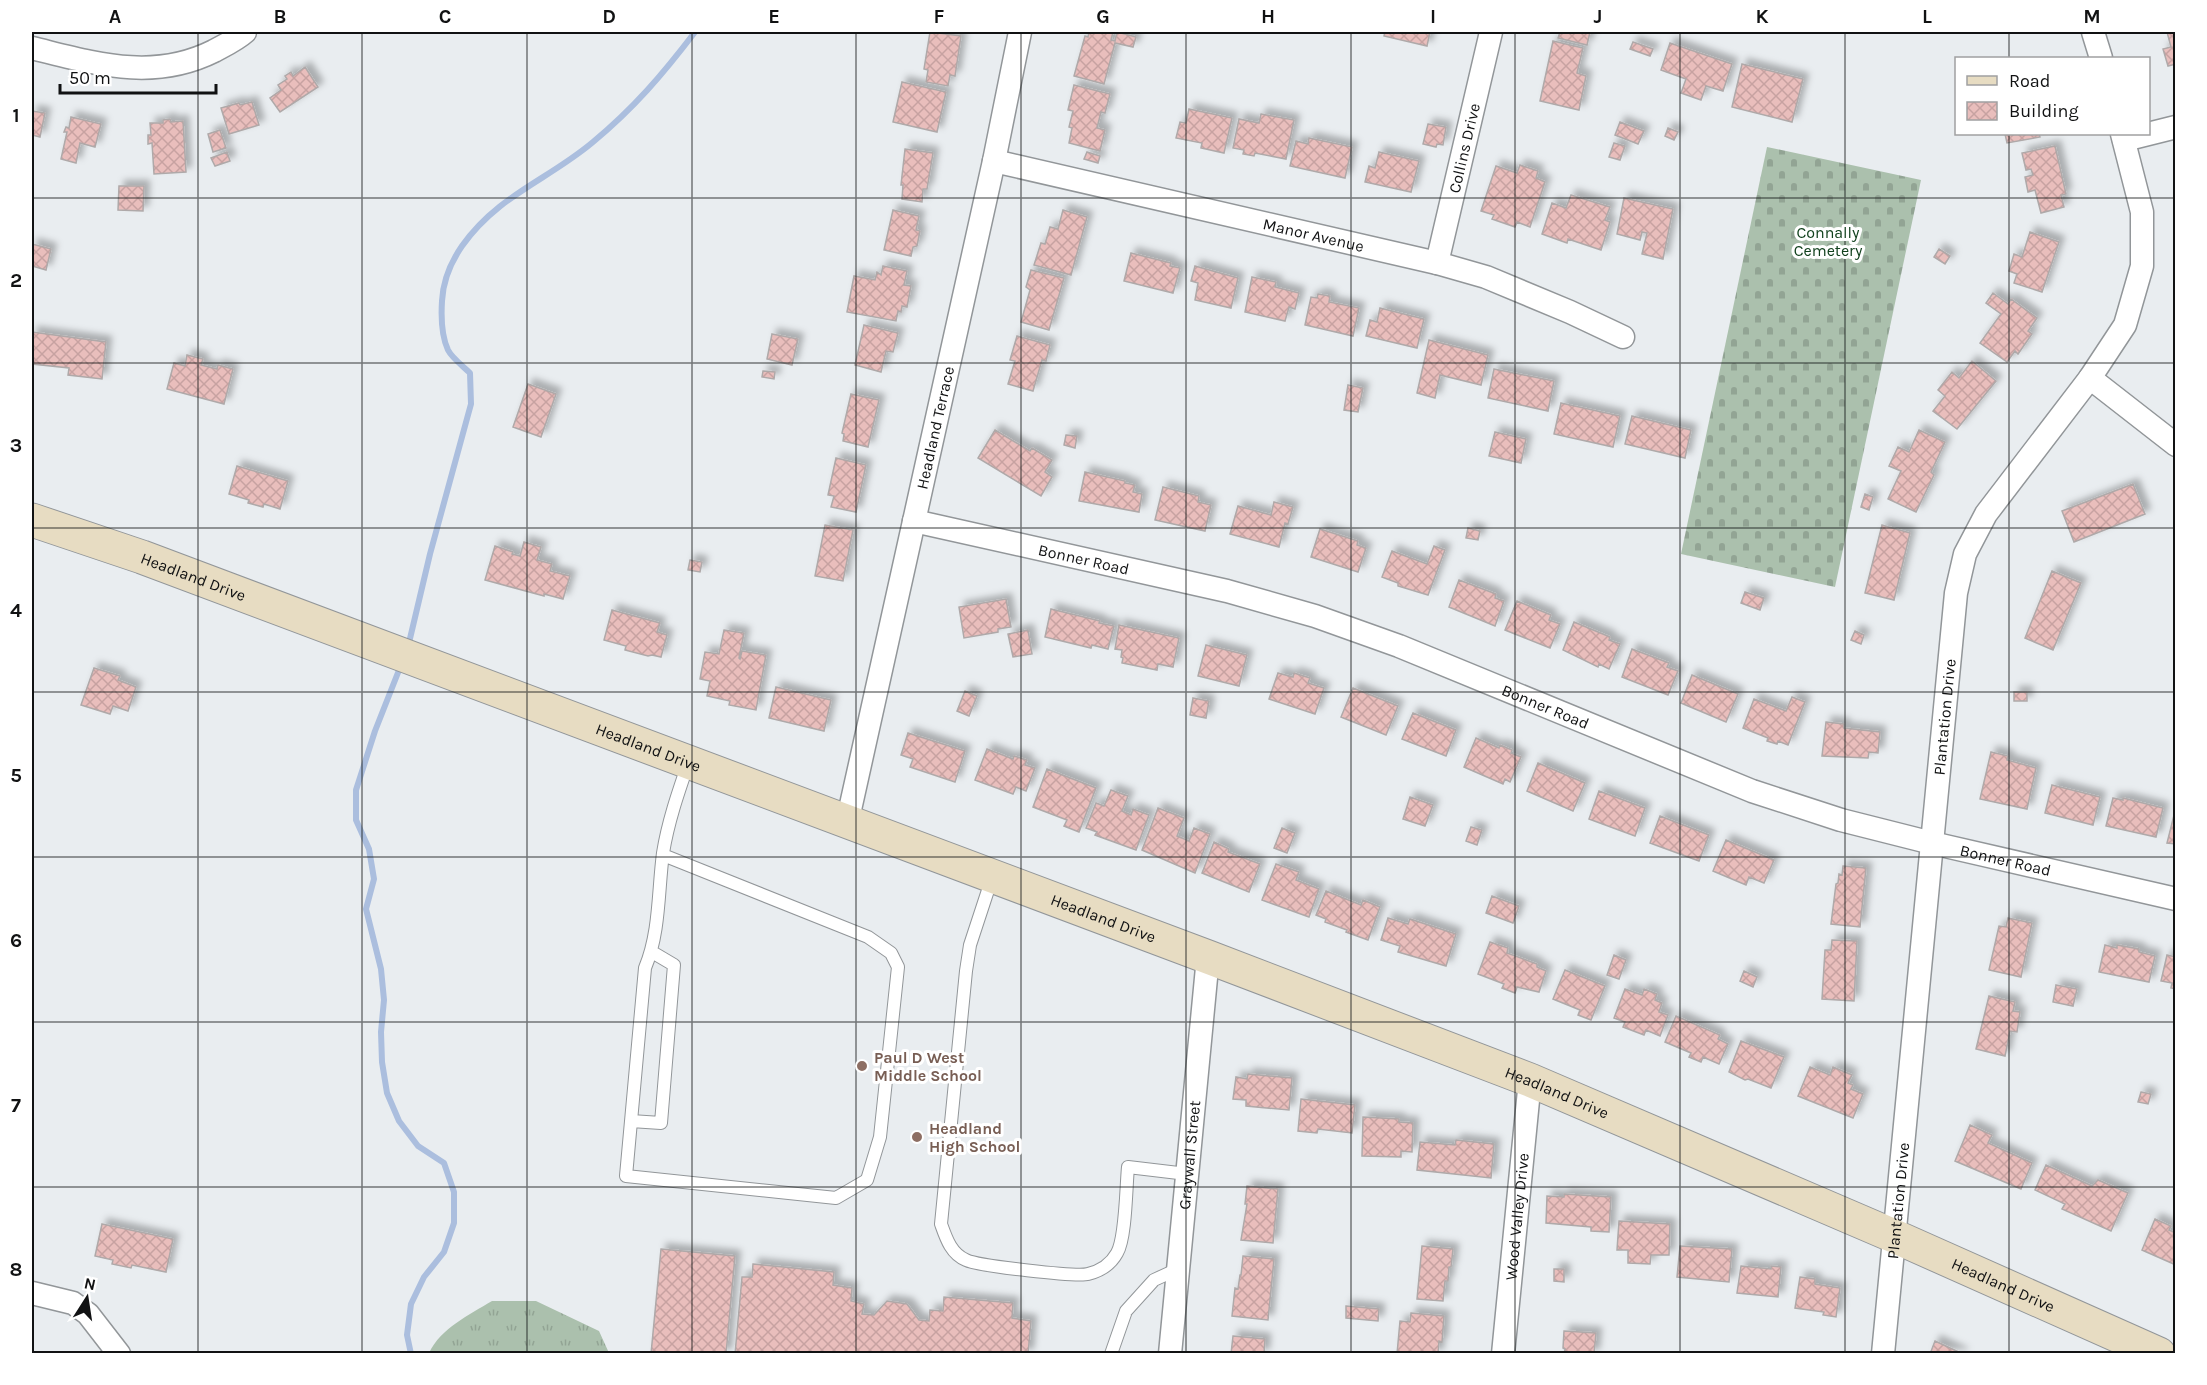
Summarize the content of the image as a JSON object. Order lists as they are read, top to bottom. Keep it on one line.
{"streets":{"main road":["Headland Drive"],"street":["Collins Drive","Manor Avenue","Headland Terrace","Bonner Road","Plantation Drive","Graywall Street","Wood Valley Drive"]},"crossings":[["Collins Drive","Manor Avenue"],["Manor Avenue","Headland Terrace"],["Headland Terrace","Bonner Road"],["Headland Terrace","Headland Drive"],["Bonner Road","Plantation Drive"],["Headland Drive","Plantation Drive"],["Headland Drive","Graywall Street"],["Headland Drive","Wood Valley Drive"]],"parks":["Connally Cemetery"],"places":["Paul D West Middle School","Headland High School"],"legend":["Road","Building"],"scale_bar":"50 m","north":"top","grid":{"columns":["A","B","C","D","E","F","G","H","I","J","K","L","M"],"rows":["1","2","3","4","5","6","7","8"]}}
